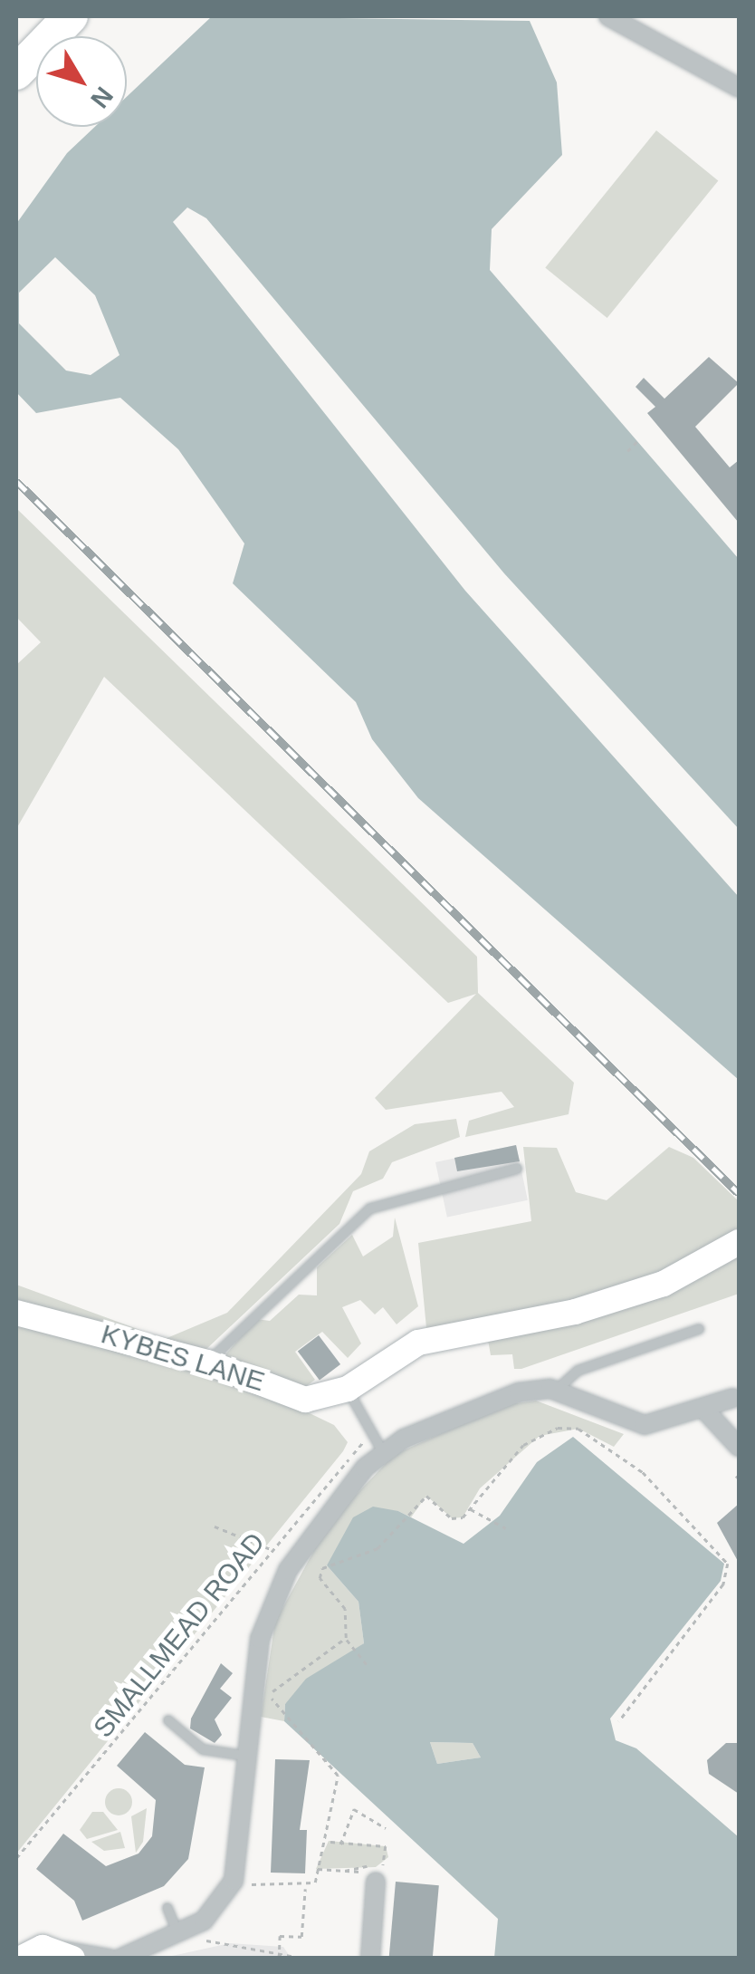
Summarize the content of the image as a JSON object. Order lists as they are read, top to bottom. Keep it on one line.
{"streets":{"street":["KYBES LANE"],"path":["SMALLMEAD ROAD"]},"north":"bottom right"}
